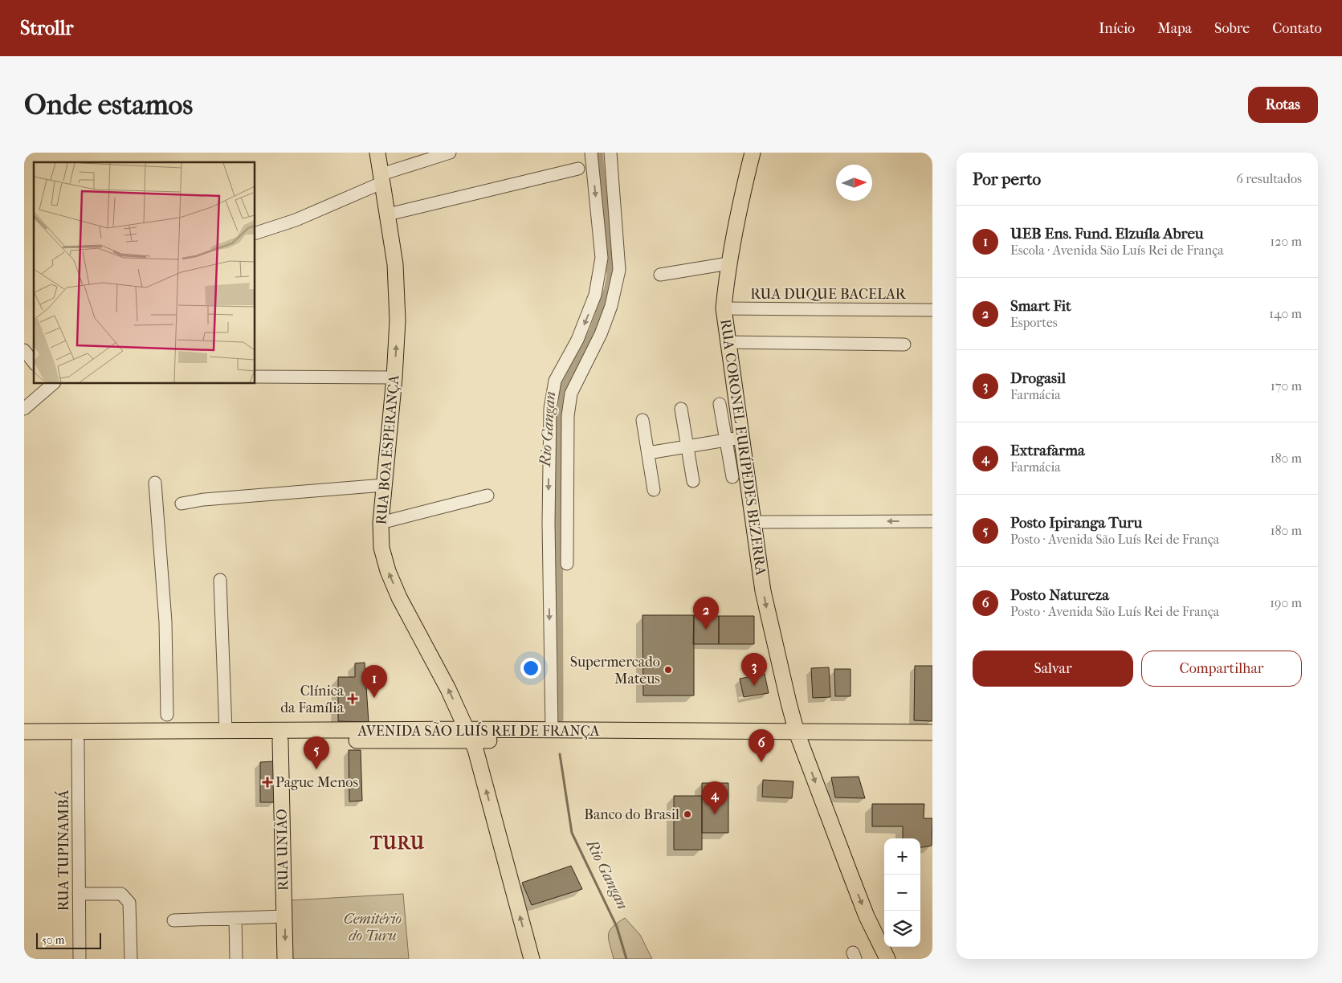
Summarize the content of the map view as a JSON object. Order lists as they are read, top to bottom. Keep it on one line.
{"streets":{"main road":["RUA CORONEL EURÍPEDES BEZERRA","RUA BOA ESPERANÇA","AVENIDA SÃO LUÍS REI DE FRANÇA","RUA UNIÃO"],"street":["RUA DUQUE BACELAR","RUA TUPINAMBÁ"]},"crossings":[["RUA DUQUE BACELAR","RUA CORONEL EURÍPEDES BEZERRA"],["RUA CORONEL EURÍPEDES BEZERRA","AVENIDA SÃO LUÍS REI DE FRANÇA"],["RUA BOA ESPERANÇA","AVENIDA SÃO LUÍS REI DE FRANÇA"],["AVENIDA SÃO LUÍS REI DE FRANÇA","RUA UNIÃO"],["AVENIDA SÃO LUÍS REI DE FRANÇA","RUA TUPINAMBÁ"]],"one_way":["RUA CORONEL EURÍPEDES BEZERRA","RUA BOA ESPERANÇA"],"districts":["TURU"],"water":["Rio Gangan"],"parks":["Cemitério do Turu"],"places":{"other":["Supermercado Mateus","Banco do Brasil"],"health":["Clínica da Família","Pague Menos"]},"scale_bar":"50 m","north":"right","page":{"header":"Strollr","nav":["Início","Mapa","Sobre","Contato"],"buttons":["Rotas",["Salvar","Compartilhar"]],"title":"Onde estamos","heading":["Por perto","6 resultados"],"list":[{"mark":"1","name":"UEB Ens. Fund. Elzuíla Abreu","note":"Escola · Avenida São Luís Rei de França","value":"120 m"},{"mark":"2","name":"Smart Fit","note":"Esportes","value":"140 m"},{"mark":"3","name":"Drogasil","note":"Farmácia","value":"170 m"},{"mark":"4","name":"Extrafarma","note":"Farmácia","value":"180 m"},{"mark":"5","name":"Posto Ipiranga Turu","note":"Posto · Avenida São Luís Rei de França","value":"180 m"},{"mark":"6","name":"Posto Natureza","note":"Posto · Avenida São Luís Rei de França","value":"190 m"}],"pins":["2","3","1","6","5","4"],"map_buttons":["+","−"],"scale":"50 m"}}
